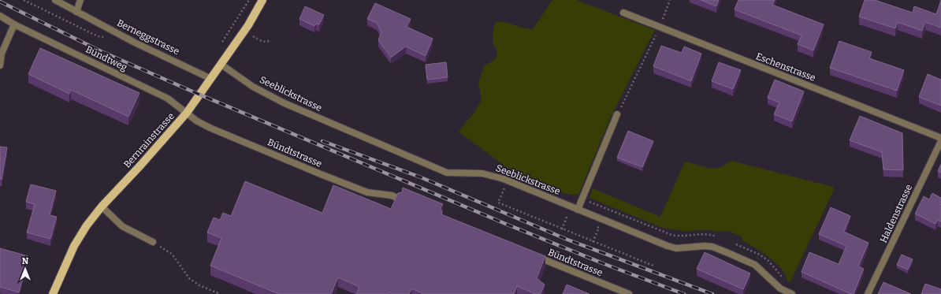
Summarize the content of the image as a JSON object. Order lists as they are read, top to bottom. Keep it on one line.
{"streets":{"main road":["Bernrainstrasse"],"street":["Berneggstrasse","Bündtweg","Eschenstrasse","Seeblickstrasse","Bündtstrasse","Haldenstrasse"]},"crossings":[["Berneggstrasse","Bernrainstrasse"],["Bündtweg","Bernrainstrasse"],["Bündtweg","Bündtstrasse"],["Seeblickstrasse","Bernrainstrasse"],["Bernrainstrasse","Bündtstrasse"]],"north":"top"}
